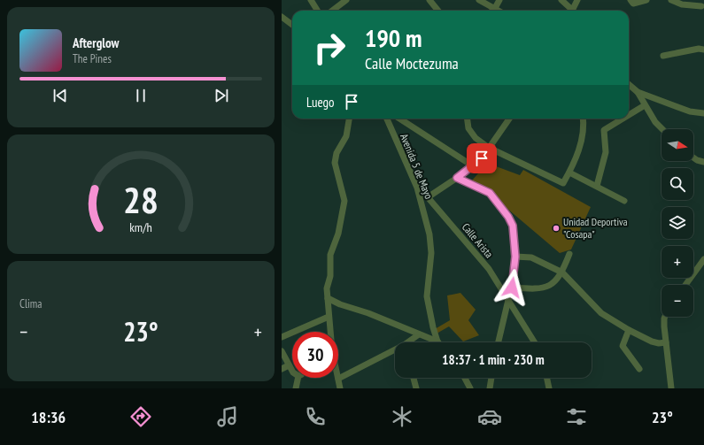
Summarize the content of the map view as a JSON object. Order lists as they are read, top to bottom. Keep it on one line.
{"streets":{"street":["Avenida 5 de Mayo","Calle Arista"]},"crossings":[["Avenida 5 de Mayo","Calle Arista"]],"places":["Unidad Deportiva \"Cosapa\""],"north":"right","page":{"turn":["190 m","Calle Moctezuma"],"song":["Afterglow","The Pines"],"then":"Luego","map_buttons":["+","−"],"tile":"Clima","heat":["−","23°","+"],"limit":"30","trip":"18:37 · 1 min · 230 m","tabs":["18:36","23°"],"gauge":["28","km/h"]}}
